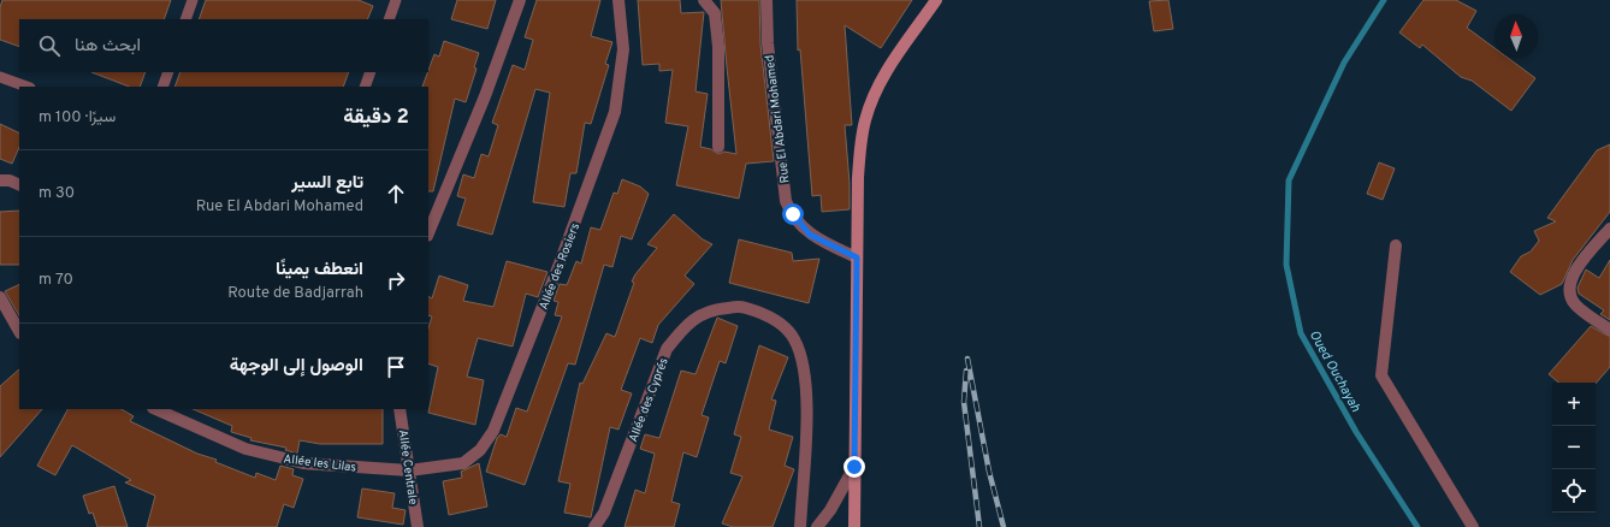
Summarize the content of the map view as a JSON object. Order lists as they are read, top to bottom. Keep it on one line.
{"streets":{"street":["Rue El Abdari Mohamed","Allée des Rosiers","Allée des Cyprés","Allée les Lilas","Allée Centrale"]},"crossings":[["Allée des Rosiers","Allée les Lilas"],["Allée des Rosiers","Allée Centrale"],["Allée les Lilas","Allée Centrale"]],"water":["Oued Ouchayah"],"north":"top","page":{"search":"ابحث هنا","heading":["2 دقيقة","سيرًا · 100 m"],"list":[["تابع السير","Rue El Abdari Mohamed","30 m"],["انعطف يمينًا","Route de Badjarrah","70 m"],"الوصول إلى الوجهة"],"map_buttons":["+","−"]}}
